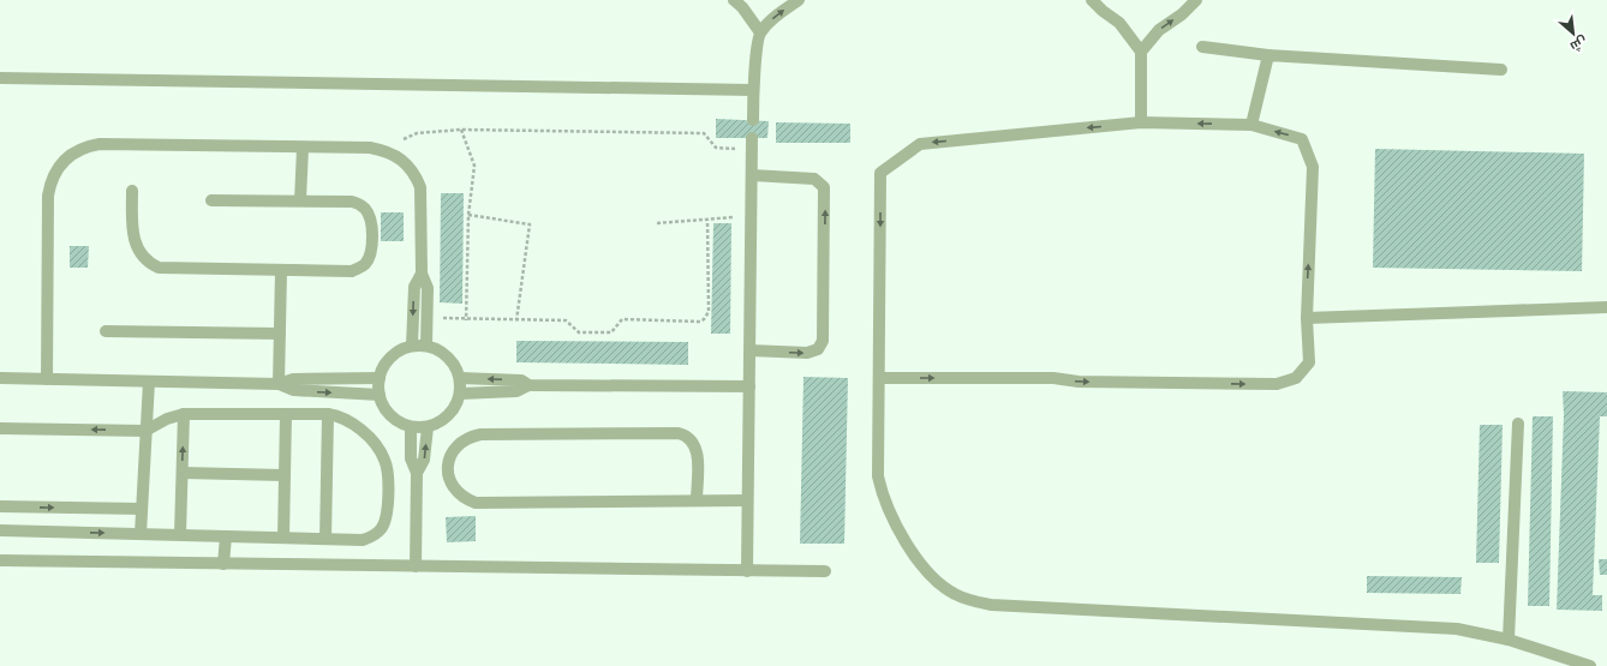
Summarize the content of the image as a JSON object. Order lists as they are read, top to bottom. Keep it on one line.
{"north":"bottom right"}
